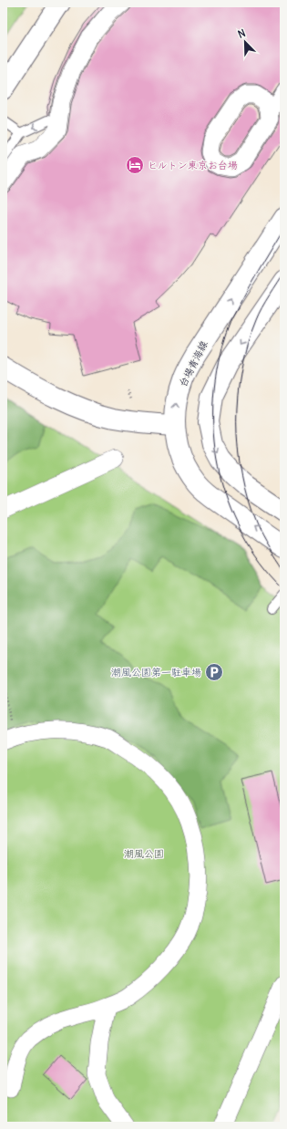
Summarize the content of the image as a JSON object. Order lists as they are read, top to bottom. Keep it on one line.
{"streets":{"main road":["台場青海線"]},"one_way":["台場青海線"],"parks":["潮風公園"],"places":{"hotel":["ヒルトン東京お台場"],"parking":["潮風公園第一駐車場"]},"north":"top left"}
